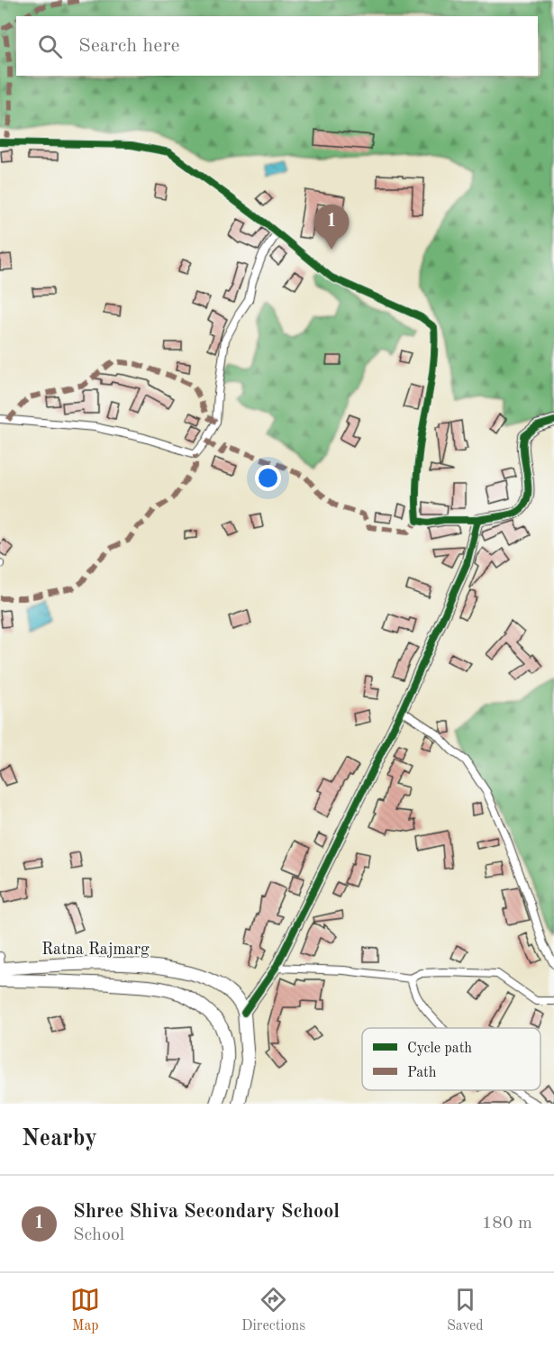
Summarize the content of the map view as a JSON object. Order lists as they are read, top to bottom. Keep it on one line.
{"streets":{"main road":["Ratna Rajmarg"]},"legend":["Cycle path","Path"],"page":{"search":"Search here","pins":"1","heading":"Nearby","list":[{"mark":"1","name":"Shree Shiva Secondary School","note":"School","value":"180 m"}],"nav":["Map","Directions","Saved"]}}
